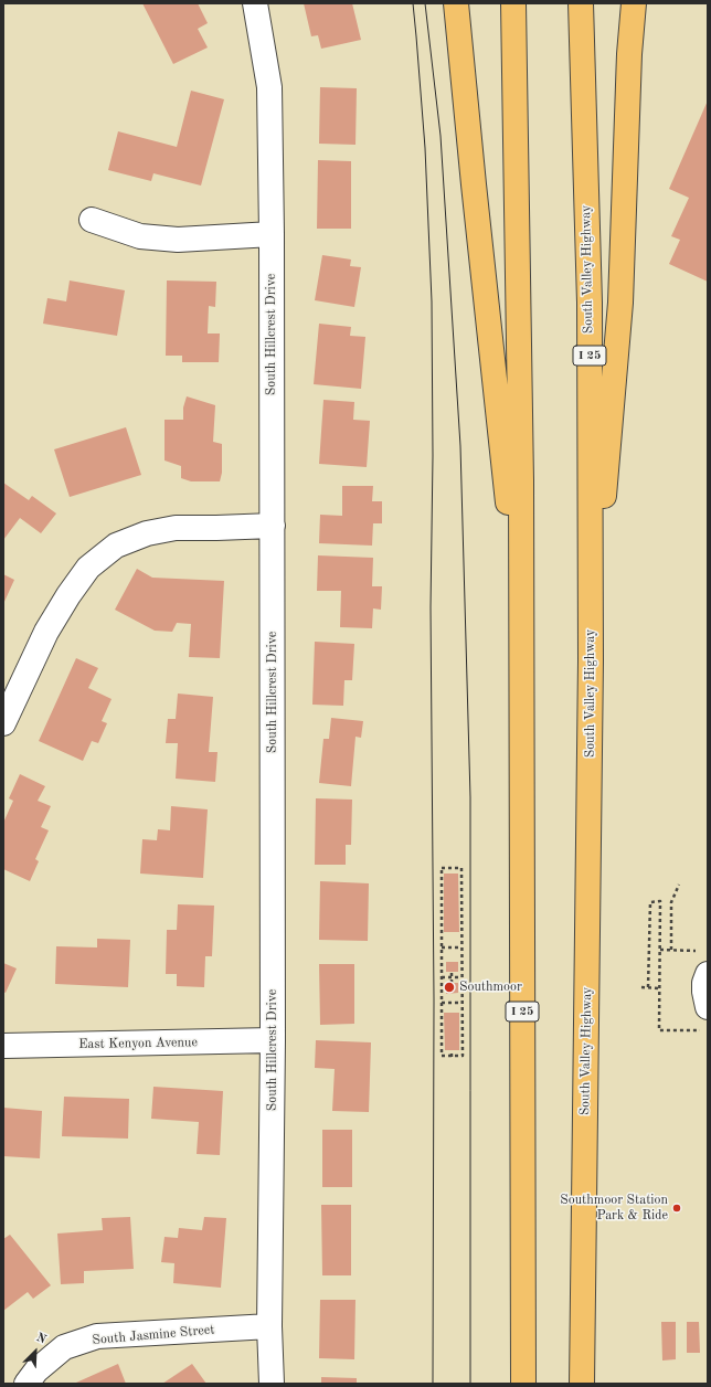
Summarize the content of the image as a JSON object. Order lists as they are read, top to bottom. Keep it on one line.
{"streets":{"highway":["South Valley Highway","I 25"],"street":["South Hillcrest Drive","East Kenyon Avenue","South Jasmine Street"]},"crossings":[["South Hillcrest Drive","East Kenyon Avenue"],["South Hillcrest Drive","South Jasmine Street"]],"places":["Southmoor","Southmoor Station Park & Ride"],"north":"top right"}
